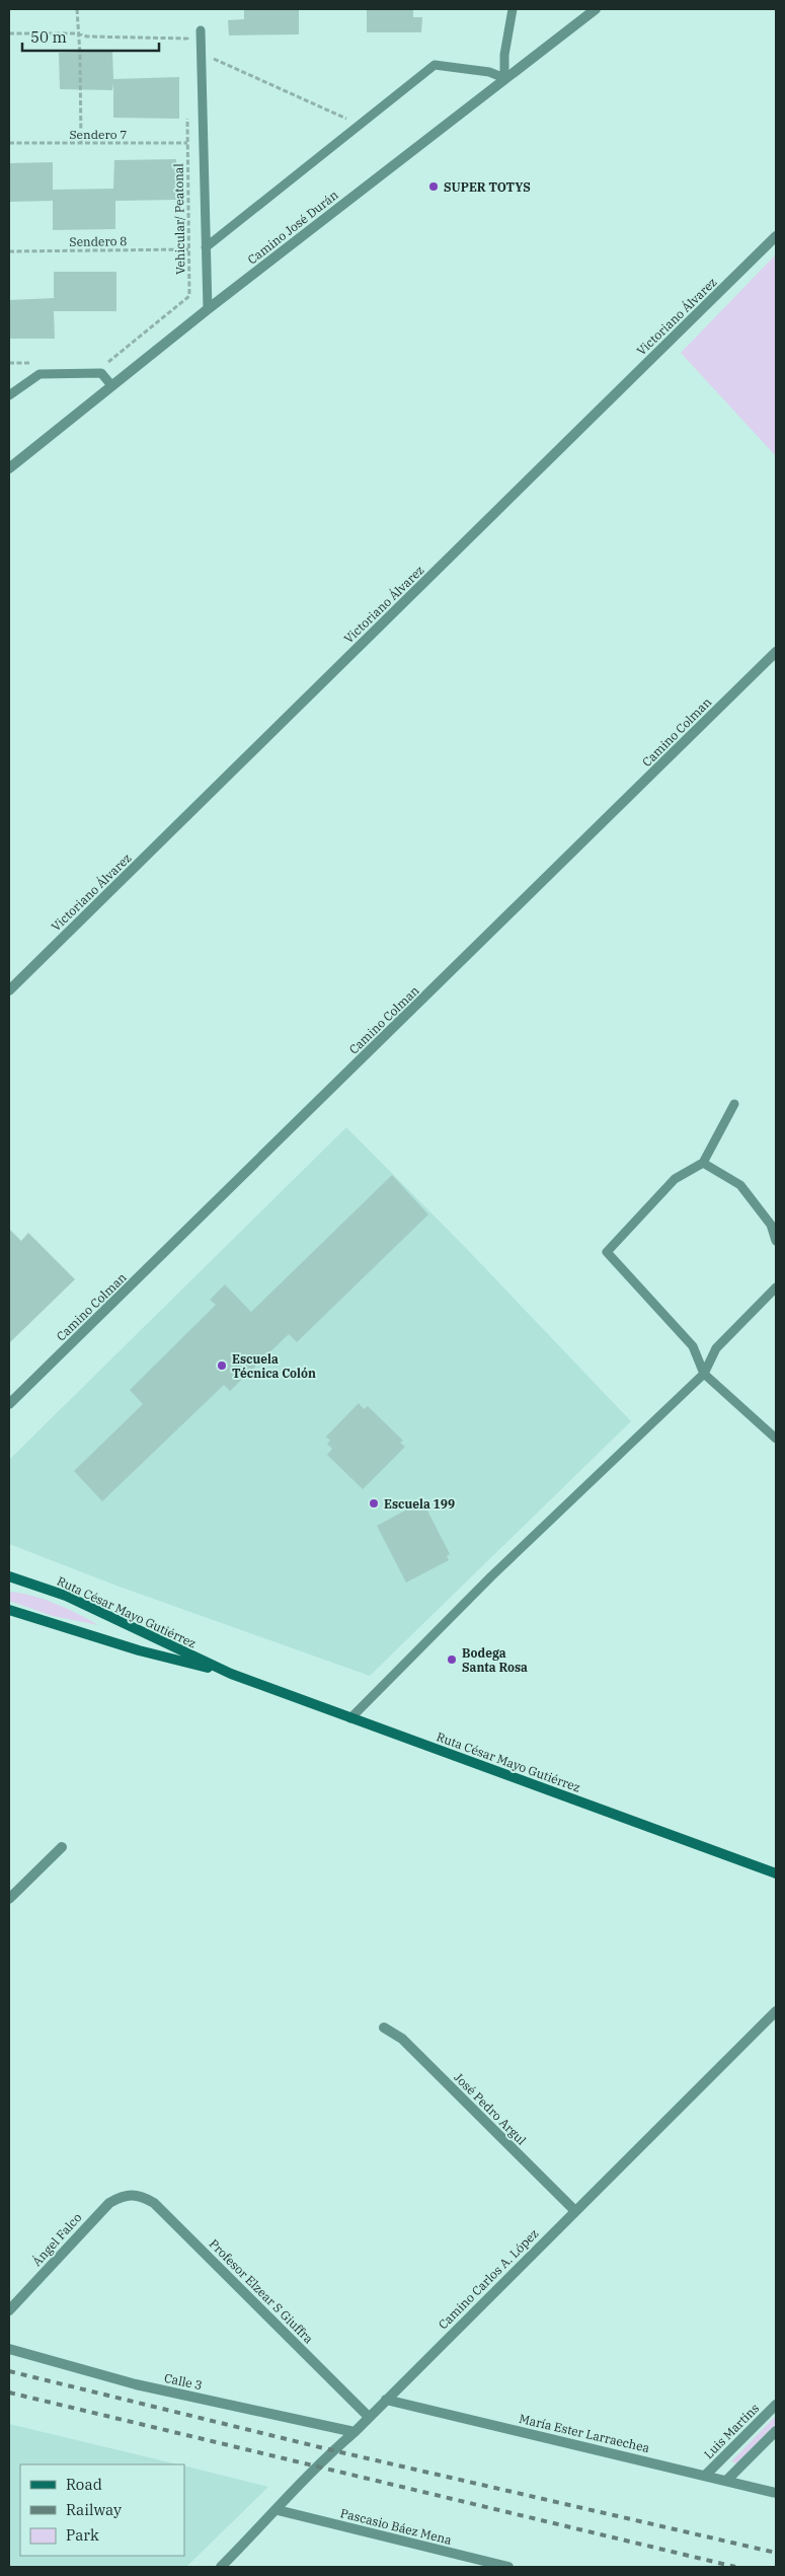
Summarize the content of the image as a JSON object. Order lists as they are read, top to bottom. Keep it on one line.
{"streets":{"main road":["Ruta César Mayo Gutiérrez"],"street":["Camino José Durán","Victoriano Álvarez","Camino Colman","José Pedro Argul","Ángel Falco","Camino Carlos A. López","Profesor Elzear S Giuffra","Calle 3","Luis Martins","María Ester Larraechea","Pascasio Báez Mena"],"path":["Sendero 7","Vehicular/ Peatonal","Sendero 8"]},"crossings":[["Sendero 7","Vehicular/ Peatonal"],["Vehicular/ Peatonal","Sendero 8"],["José Pedro Argul","Camino Carlos A. López"],["Ángel Falco","Profesor Elzear S Giuffra"],["Camino Carlos A. López","Profesor Elzear S Giuffra"],["Camino Carlos A. López","Calle 3"],["Camino Carlos A. López","María Ester Larraechea"],["Camino Carlos A. López","Pascasio Báez Mena"],["Luis Martins","María Ester Larraechea"]],"places":["SUPER TOTYS","Escuela Técnica Colón","Escuela 199","Bodega Santa Rosa"],"legend":["Road","Railway","Park"],"scale_bar":"50 m"}
